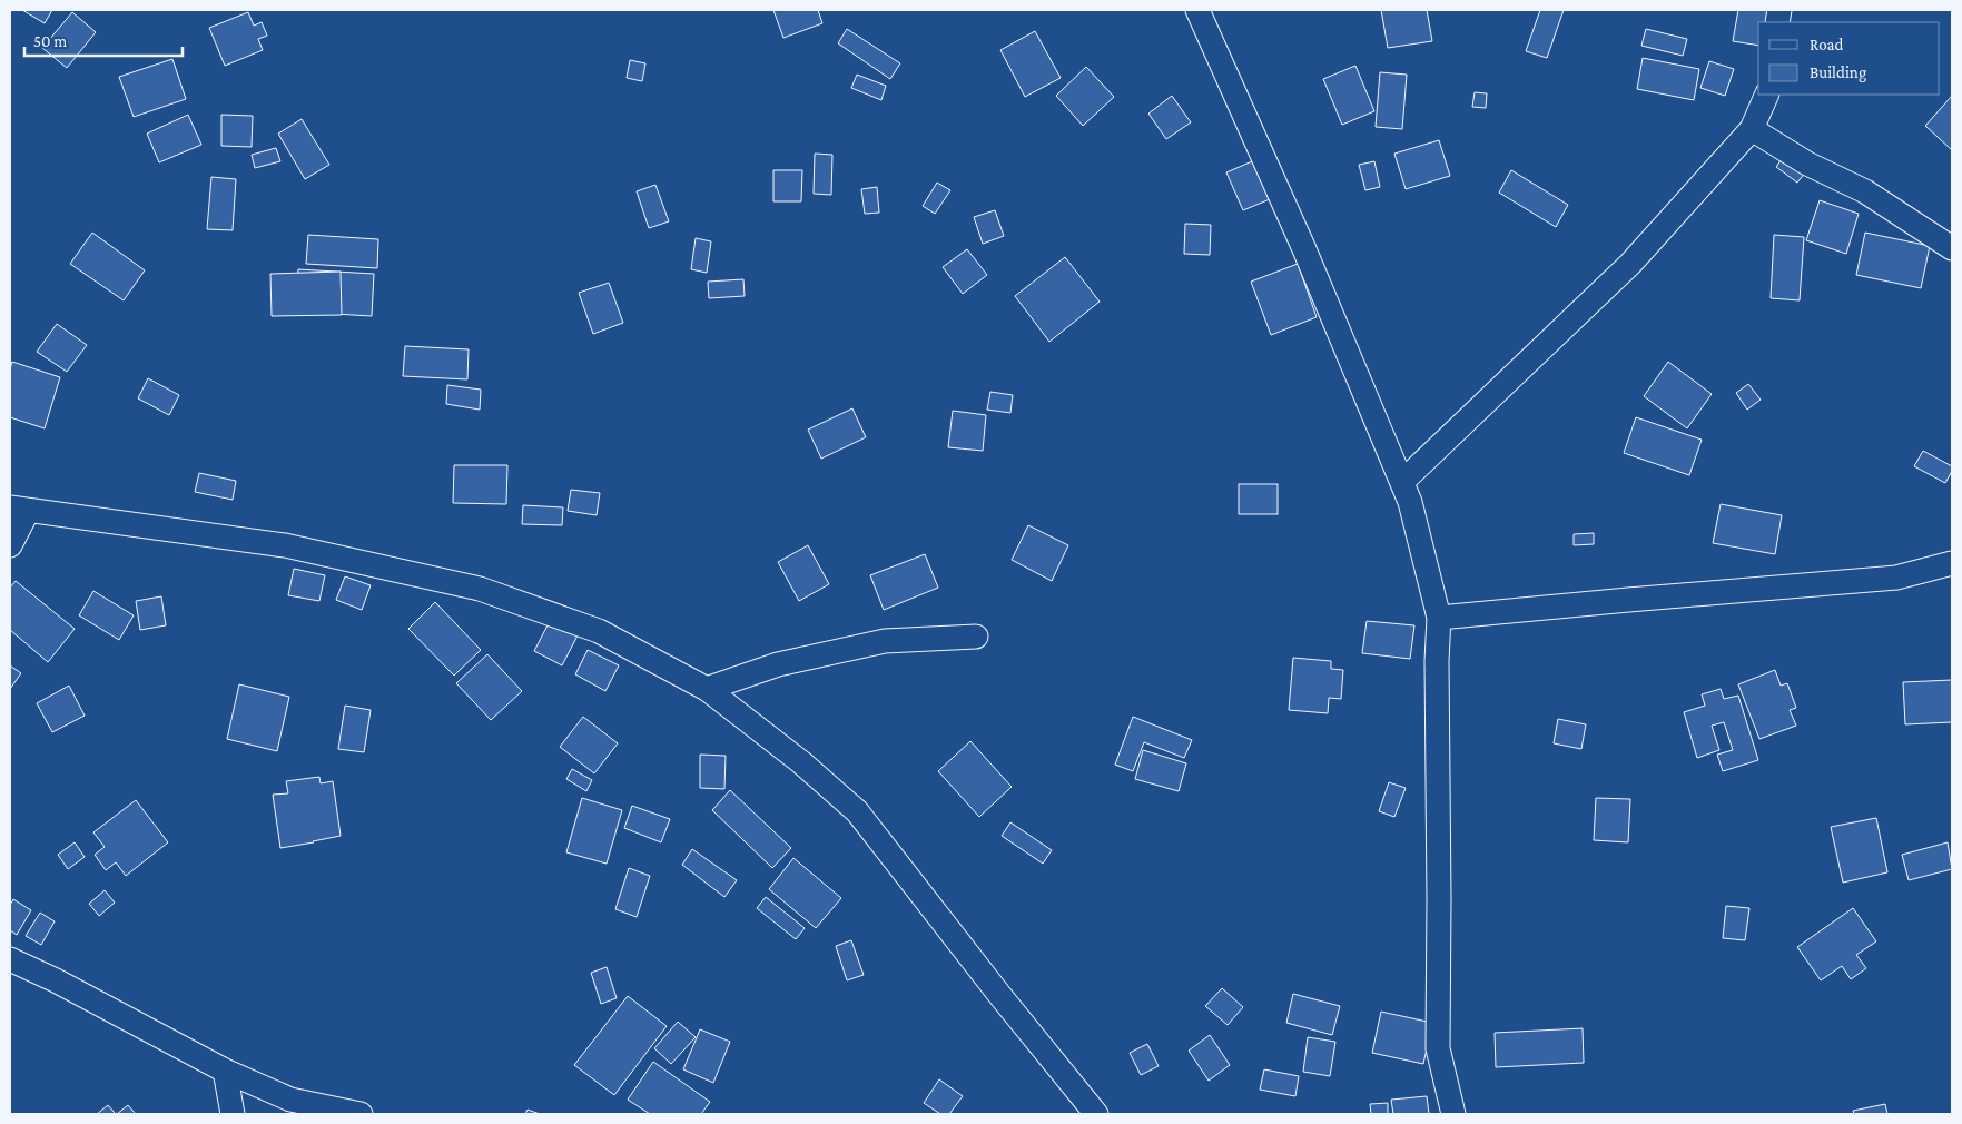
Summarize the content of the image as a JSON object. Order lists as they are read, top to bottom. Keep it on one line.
{"legend":["Road","Building"],"scale_bar":"50 m"}
